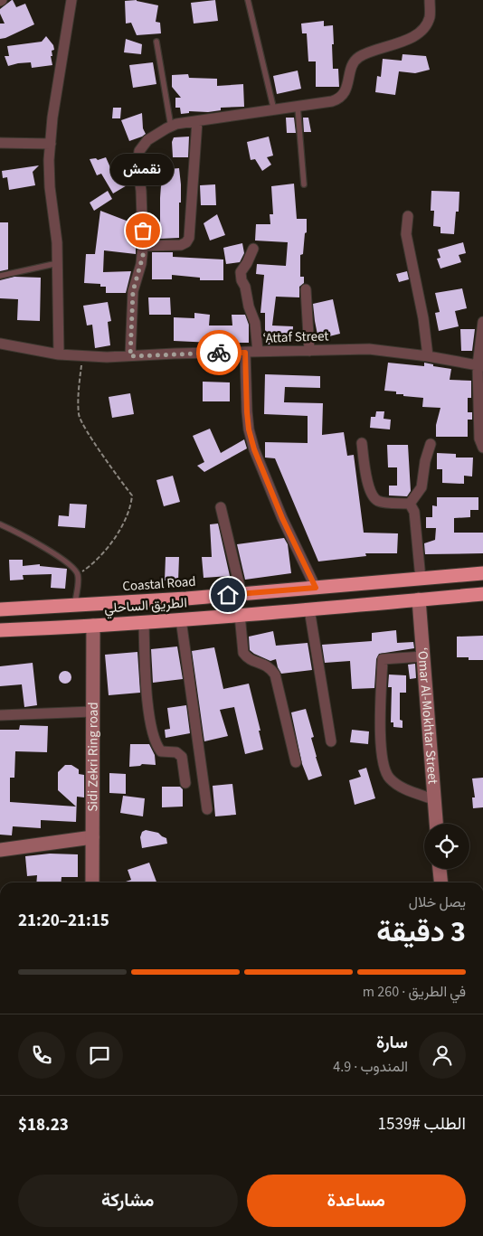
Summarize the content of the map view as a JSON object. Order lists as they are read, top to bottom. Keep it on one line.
{"streets":{"highway":["Coastal Road","الطريق الساحلي"],"street":["‘Attaf Street","‘Omar Al-Mokhtar Street","Sidi Zekri Ring road"]},"crossings":[["الطريق الساحلي","‘Omar Al-Mokhtar Street"],["الطريق الساحلي","Sidi Zekri Ring road"]],"places":["نقمش"],"page":{"bubble":"نقمش","heading":["3 دقيقة","يصل خلال","21:15–21:20"],"panel":["سارة","المندوب · 4.9","الطلب #1539","$18.23"],"bar":"في الطريق · 260 m","buttons":["مساعدة","مشاركة"]}}
